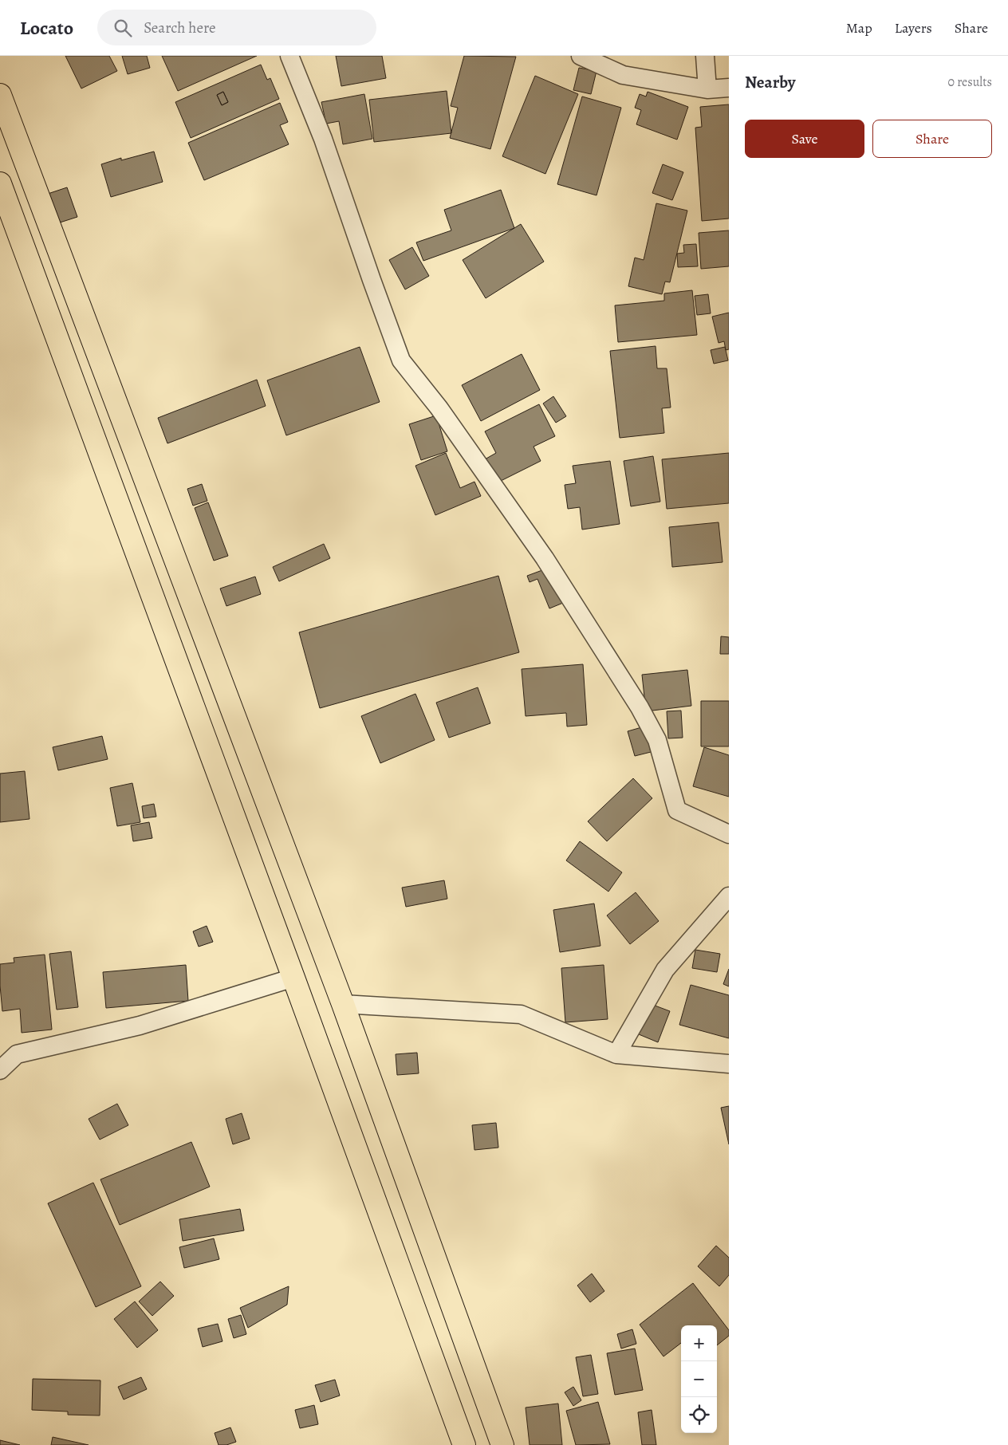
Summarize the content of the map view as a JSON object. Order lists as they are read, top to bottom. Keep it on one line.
{"page":{"header":"Locato","search":"Search here","nav":["Map","Layers","Share"],"heading":["Nearby","0 results"],"buttons":["Save","Share"],"map_buttons":["+","−"]}}
